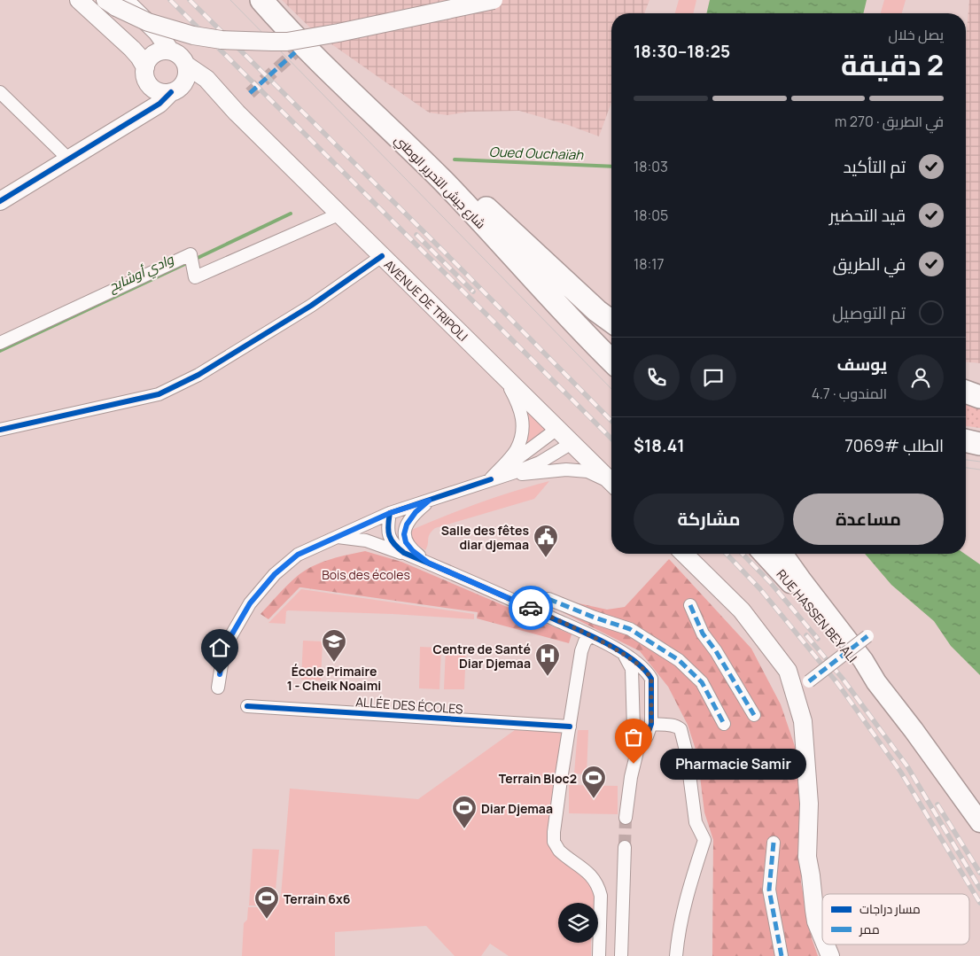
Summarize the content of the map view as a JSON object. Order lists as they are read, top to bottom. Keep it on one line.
{"streets":{"highway":["شارع جيش التحرير الوطني"],"main road":["AVENUE DE TRIPOLI","RUE HASSEN BEY ALI"],"street":["ALLÉE DES ÉCOLES"]},"water":["Oued Ouchaïah","وادي أوشايح"],"parks":["Bois des écoles"],"places":{"public building":["Salle des fêtes diar djemaa"],"school or university":["École Primaire 1 - Cheik Noaimi"],"hospital":["Centre de Santé Diar Djemaa"],"other":["Pharmacie Samir"],"sports":["Terrain Bloc2","Diar Djemaa","Terrain 6x6"]},"legend":["مسار دراجات","ممر"],"page":{"heading":["2 دقيقة","يصل خلال","18:25–18:30"],"panel":["يوسف","المندوب · 4.7","الطلب #7069","$18.41"],"bar":"في الطريق · 270 m","list":[["تم التأكيد","18:03"],["قيد التحضير","18:05"],["في الطريق","18:17"],"تم التوصيل"],"buttons":["مساعدة","مشاركة"],"bubble":"Pharmacie Samir"}}
